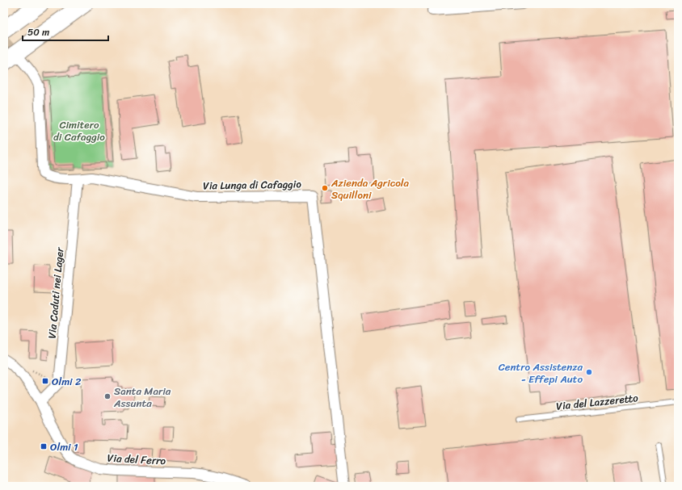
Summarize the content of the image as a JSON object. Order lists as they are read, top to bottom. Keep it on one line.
{"streets":{"street":["Via Lunga di Cafaggio","Via Caduti nei Lager","Via del Ferro"],"lane":["Via del Lazzeretto"]},"crossings":[["Via Lunga di Cafaggio","Via Caduti nei Lager"],["Via Caduti nei Lager","Via del Ferro"]],"parks":["Cimitero di Cafaggio"],"places":{"other":["Azienda Agricola Squilloni","Centro Assistenza - Effepi Auto","Santa Maria Assunta"],"transit":["Olmi 2","Olmi 1"]},"scale_bar":"50 m"}
